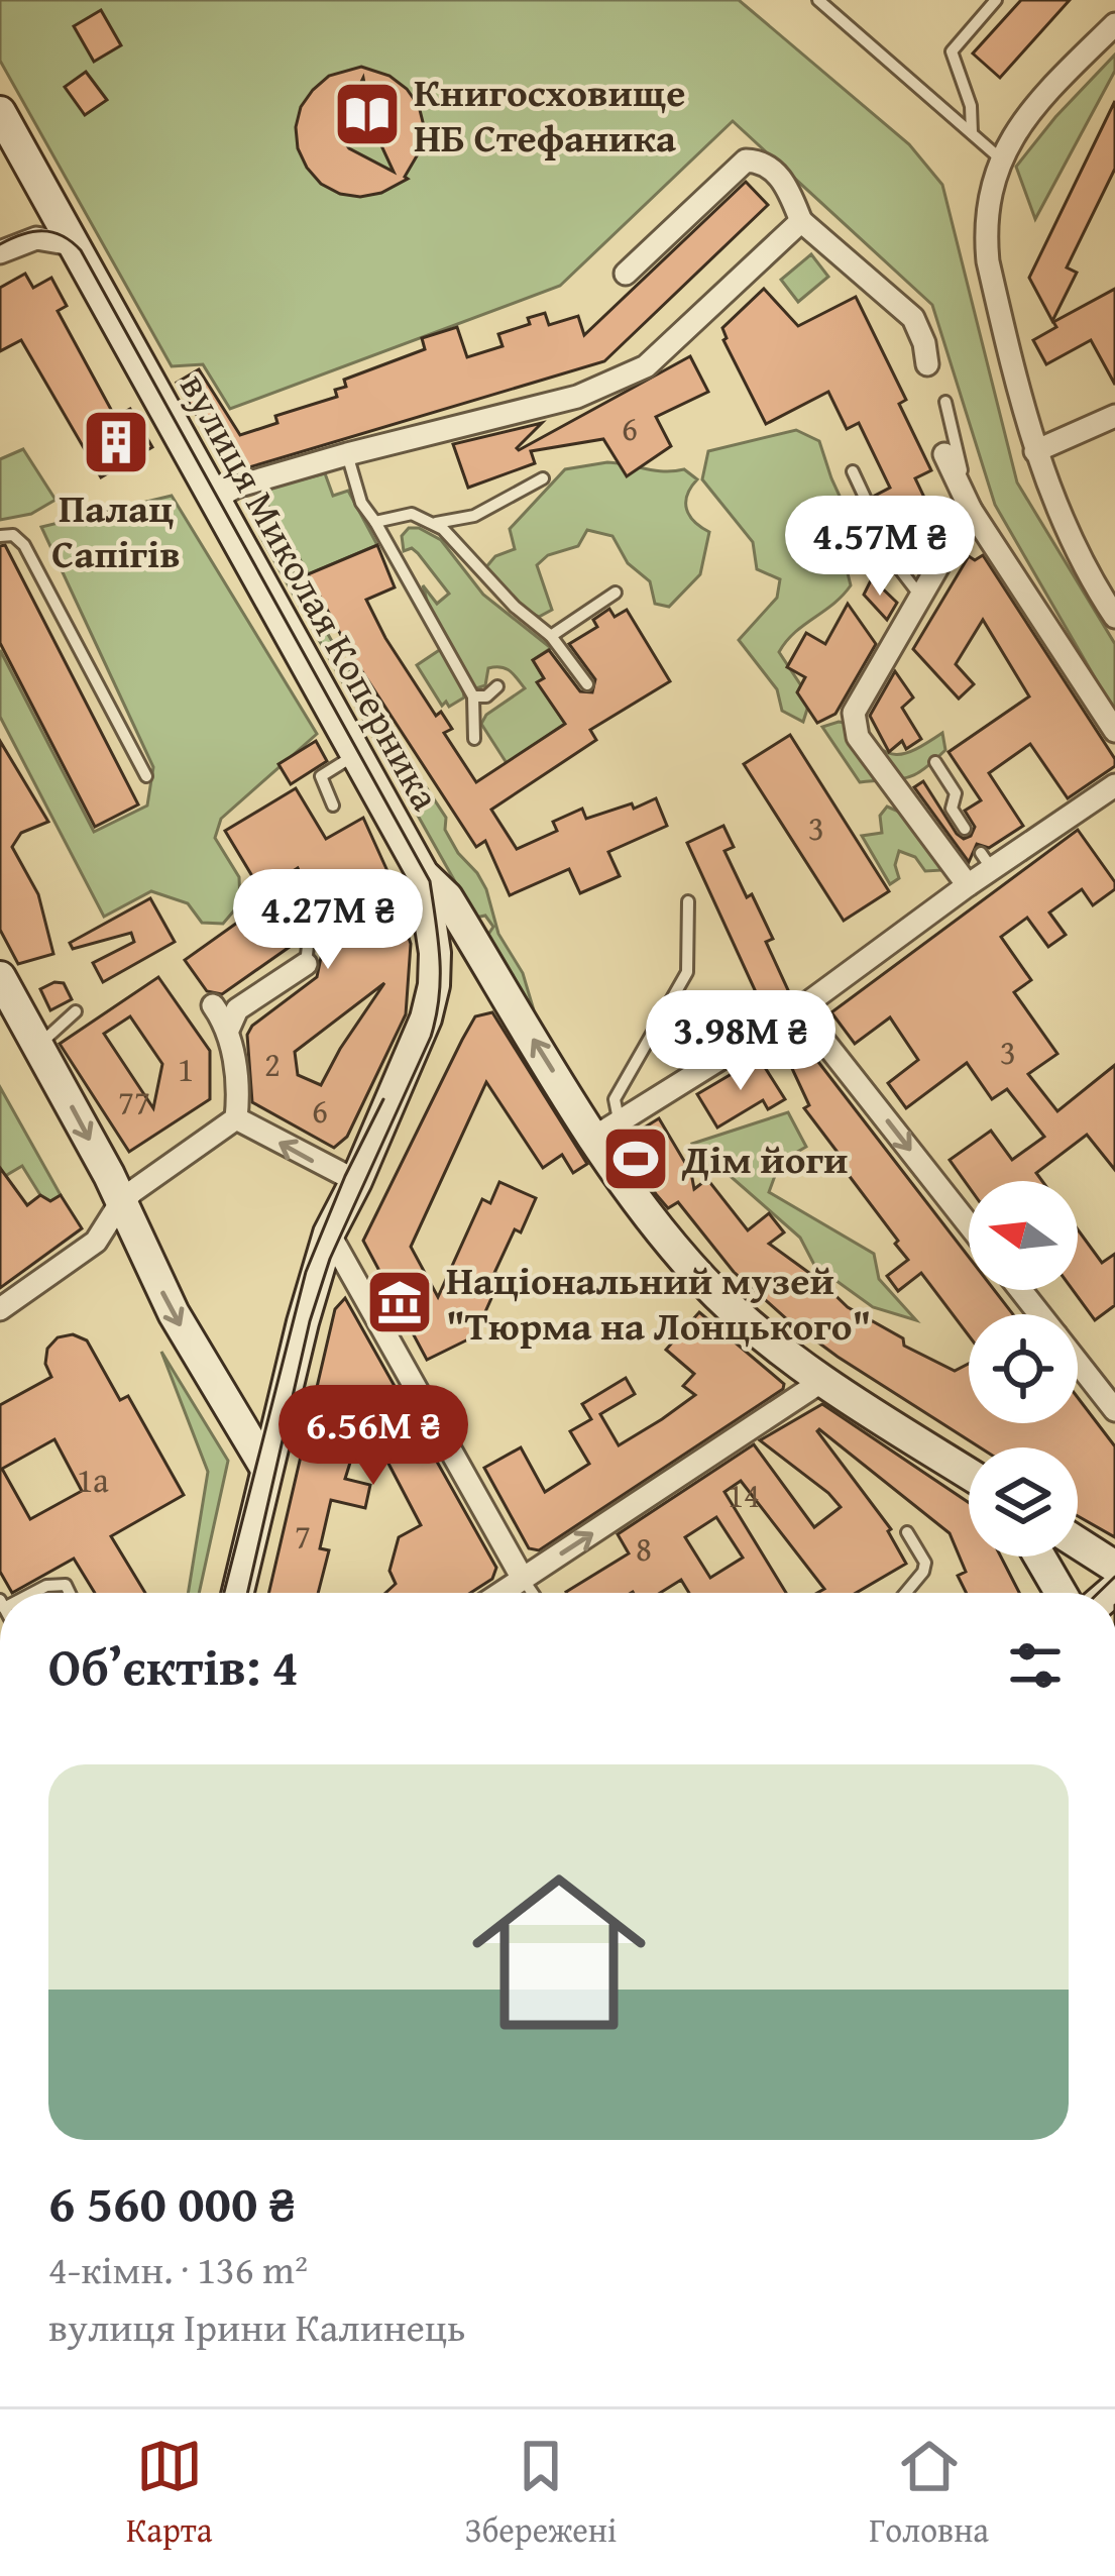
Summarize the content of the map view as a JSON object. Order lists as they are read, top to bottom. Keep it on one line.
{"streets":{"main road":["вулиця Миколая Коперника"]},"places":{"library":["Книгосховище НБ Стефаника"],"building":["Палац Сапігів"],"sports":["Дім йоги"],"museum":["Національний музей \"Тюрма на Лонцького\""]},"house_numbers":["6","3","3","2","1","77","6","1а","14","7","8"],"north":"left","page":{"price":["4.57M ₴","4.27M ₴","3.98M ₴","6.56M ₴"],"heading":"Об’єктів: 4","list":[{"name":"6 560 000 ₴","note":"4-кімн. · 136 m² · вулиця Ірини Калинець"}],"tabs":["Карта","Збережені","Головна"]}}
